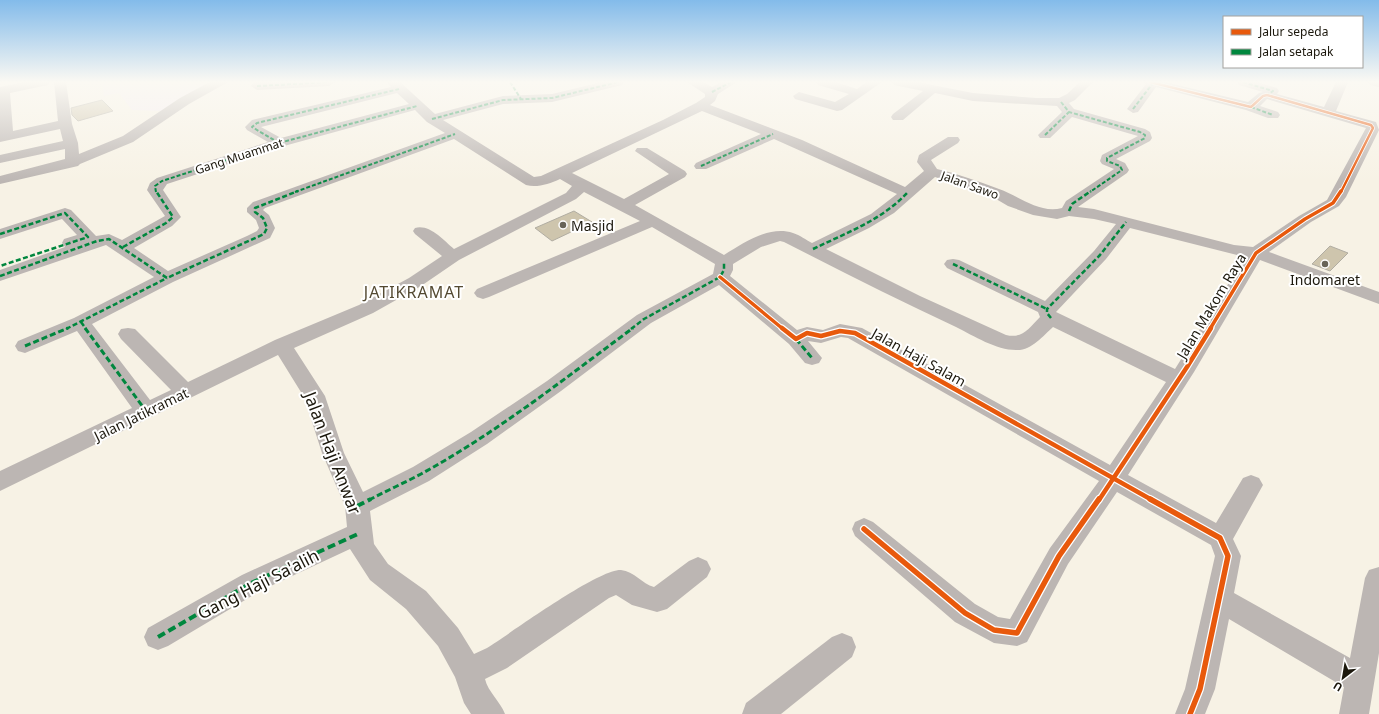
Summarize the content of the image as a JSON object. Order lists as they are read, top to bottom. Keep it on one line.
{"streets":{"street":["Gang Muammat","Jalan Sawo","Jalan Makom Raya","Jalan Haji Salam","Jalan Jatikramat","Jalan Haji Anwar","Gang Haji Sa'alih"]},"crossings":[["Jalan Sawo","Jalan Makom Raya"],["Jalan Makom Raya","Jalan Haji Salam"],["Jalan Jatikramat","Jalan Haji Anwar"],["Jalan Haji Anwar","Gang Haji Sa'alih"]],"districts":["JATIKRAMAT"],"places":["Masjid","Indomaret"],"legend":["Jalur sepeda","Jalan setapak"],"north":"bottom left"}
